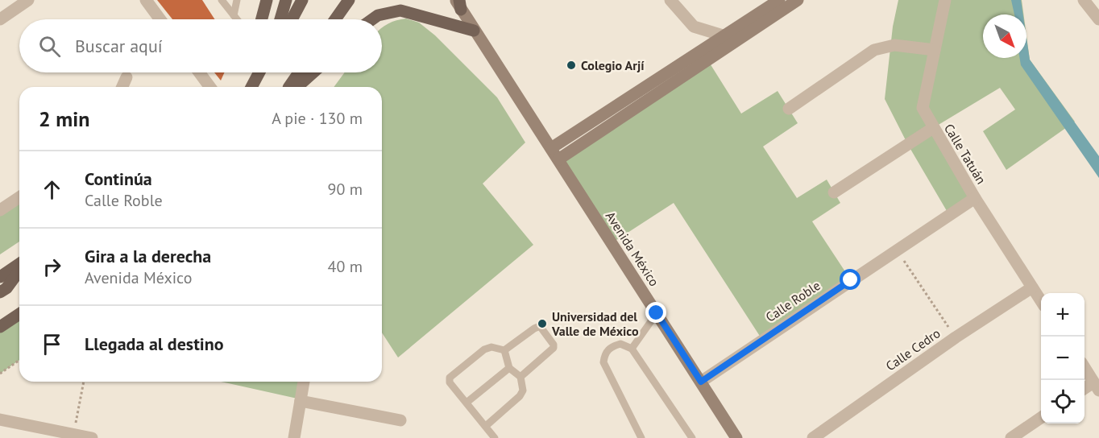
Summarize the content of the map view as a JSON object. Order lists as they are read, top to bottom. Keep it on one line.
{"streets":{"street":["Calle Tatuán","Avenida México","Calle Roble","Calle Cedro"]},"crossings":[["Calle Tatuán","Calle Roble"],["Calle Tatuán","Calle Cedro"],["Avenida México","Calle Roble"]],"places":["Colegio Arjí","Universidad del Valle de México"],"north":"bottom right","page":{"search":"Buscar aquí","heading":["2 min","A pie · 130 m"],"list":[["Continúa","Calle Roble","90 m"],["Gira a la derecha","Avenida México","40 m"],"Llegada al destino"],"map_buttons":["+","−"]}}
